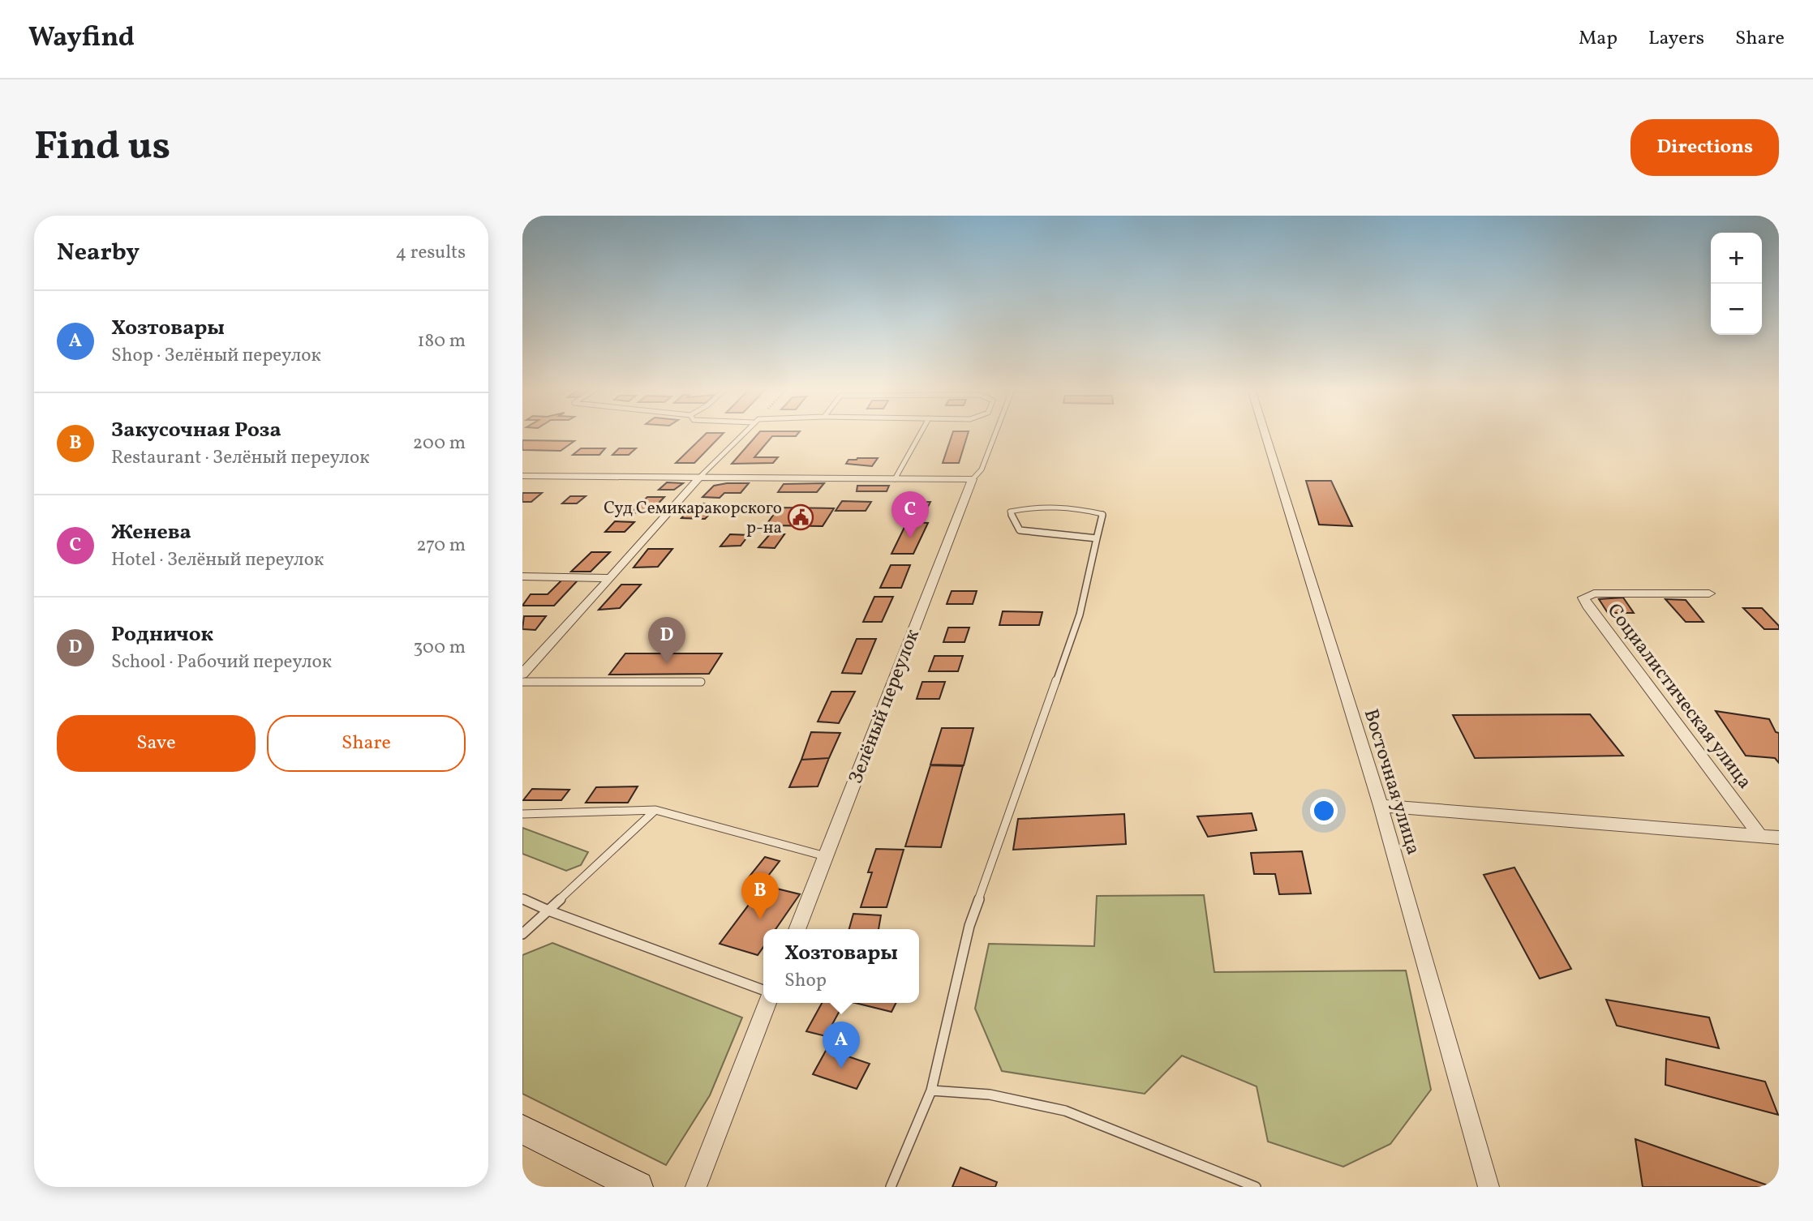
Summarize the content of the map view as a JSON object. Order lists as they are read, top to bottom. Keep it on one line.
{"streets":{"street":["Социалистическая улица","Зелёный переулок","Восточная улица"]},"places":{"public building":["Суд Семикаракорского р-на"]},"page":{"header":"Wayfind","nav":["Map","Layers","Share"],"buttons":["Directions",["Save","Share"]],"title":"Find us","heading":["Nearby","4 results"],"map_buttons":["+","−"],"list":[{"mark":"A","name":"Хозтовары","note":"Shop · Зелёный переулок","value":"180 m"},{"mark":"B","name":"Закусочная Роза","note":"Restaurant · Зелёный переулок","value":"200 m"},{"mark":"C","name":"Женева","note":"Hotel · Зелёный переулок","value":"270 m"},{"mark":"D","name":"Родничок","note":"School · Рабочий переулок","value":"300 m"}],"pins":["C","D","B","A"],"popup":["Хозтовары","Shop"]}}
